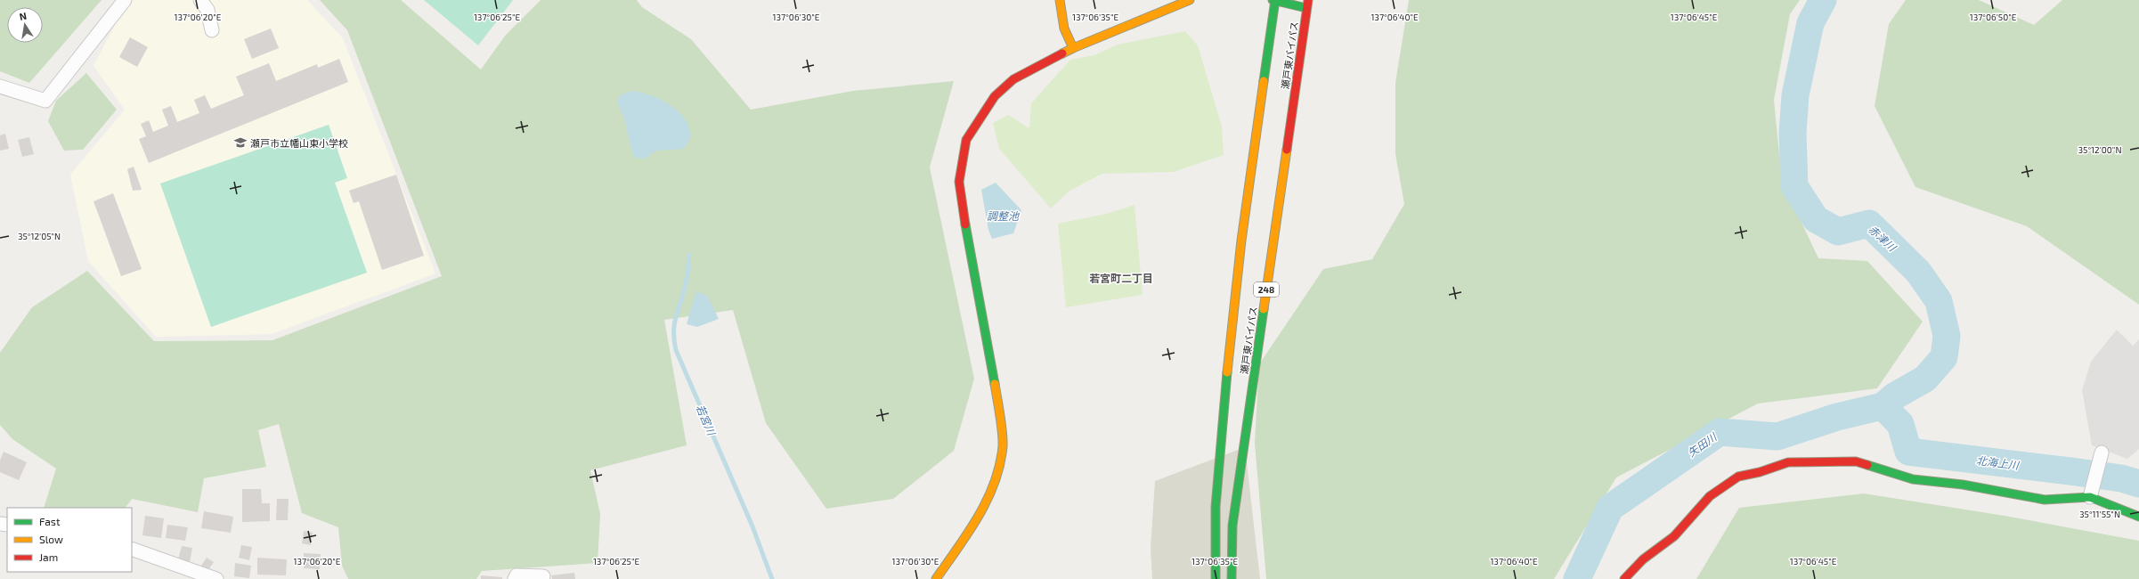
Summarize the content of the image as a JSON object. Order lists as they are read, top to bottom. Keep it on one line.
{"streets":{"main road":["瀬戸東バイパス","248"]},"districts":["若宮町二丁目"],"water":["調整池","赤津川","若宮川","矢田川","北海上川"],"places":{"school or university":["瀬戸市立幡山東小学校"]},"legend":["Fast","Slow","Jam"],"north":"top","coordinates":["137°06'20\"E","137°06'25\"E","137°06'30\"E","137°06'35\"E","137°06'40\"E","137°06'45\"E","137°06'50\"E","35°12'00\"N","35°12'05\"N","35°11'55\"N"]}
